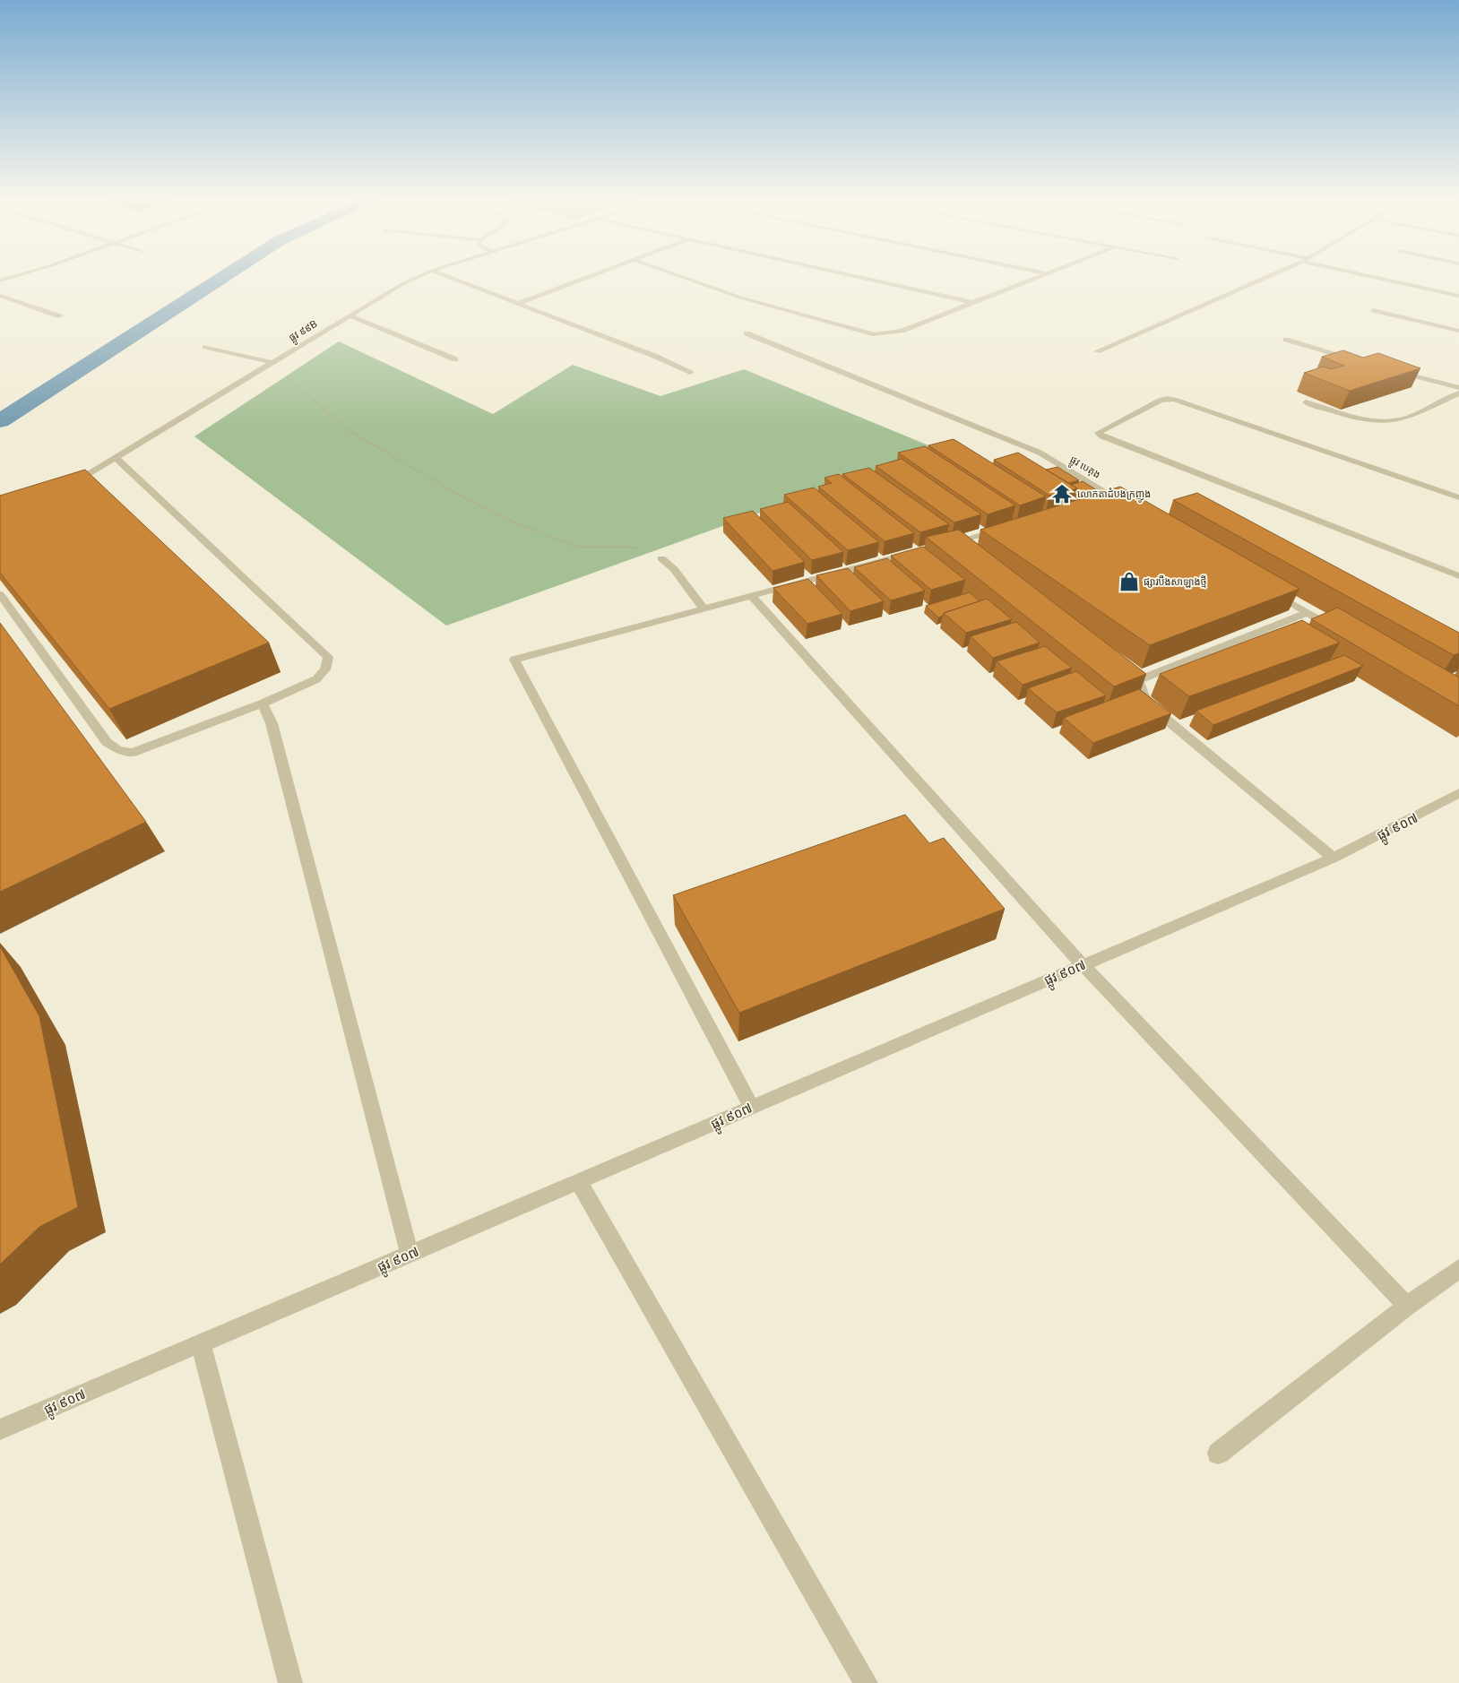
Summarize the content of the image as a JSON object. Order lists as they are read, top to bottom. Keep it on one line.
{"streets":{"street":["ផ្លូវ ៩៩B","ផ្លូវ បេតុង","ផ្លូវ ៩០៧"]},"places":{"temple":["លោកតាដំបងក្រញូង"],"shop":["ផ្សារបឹងសាឡាងថ្មី"]}}
